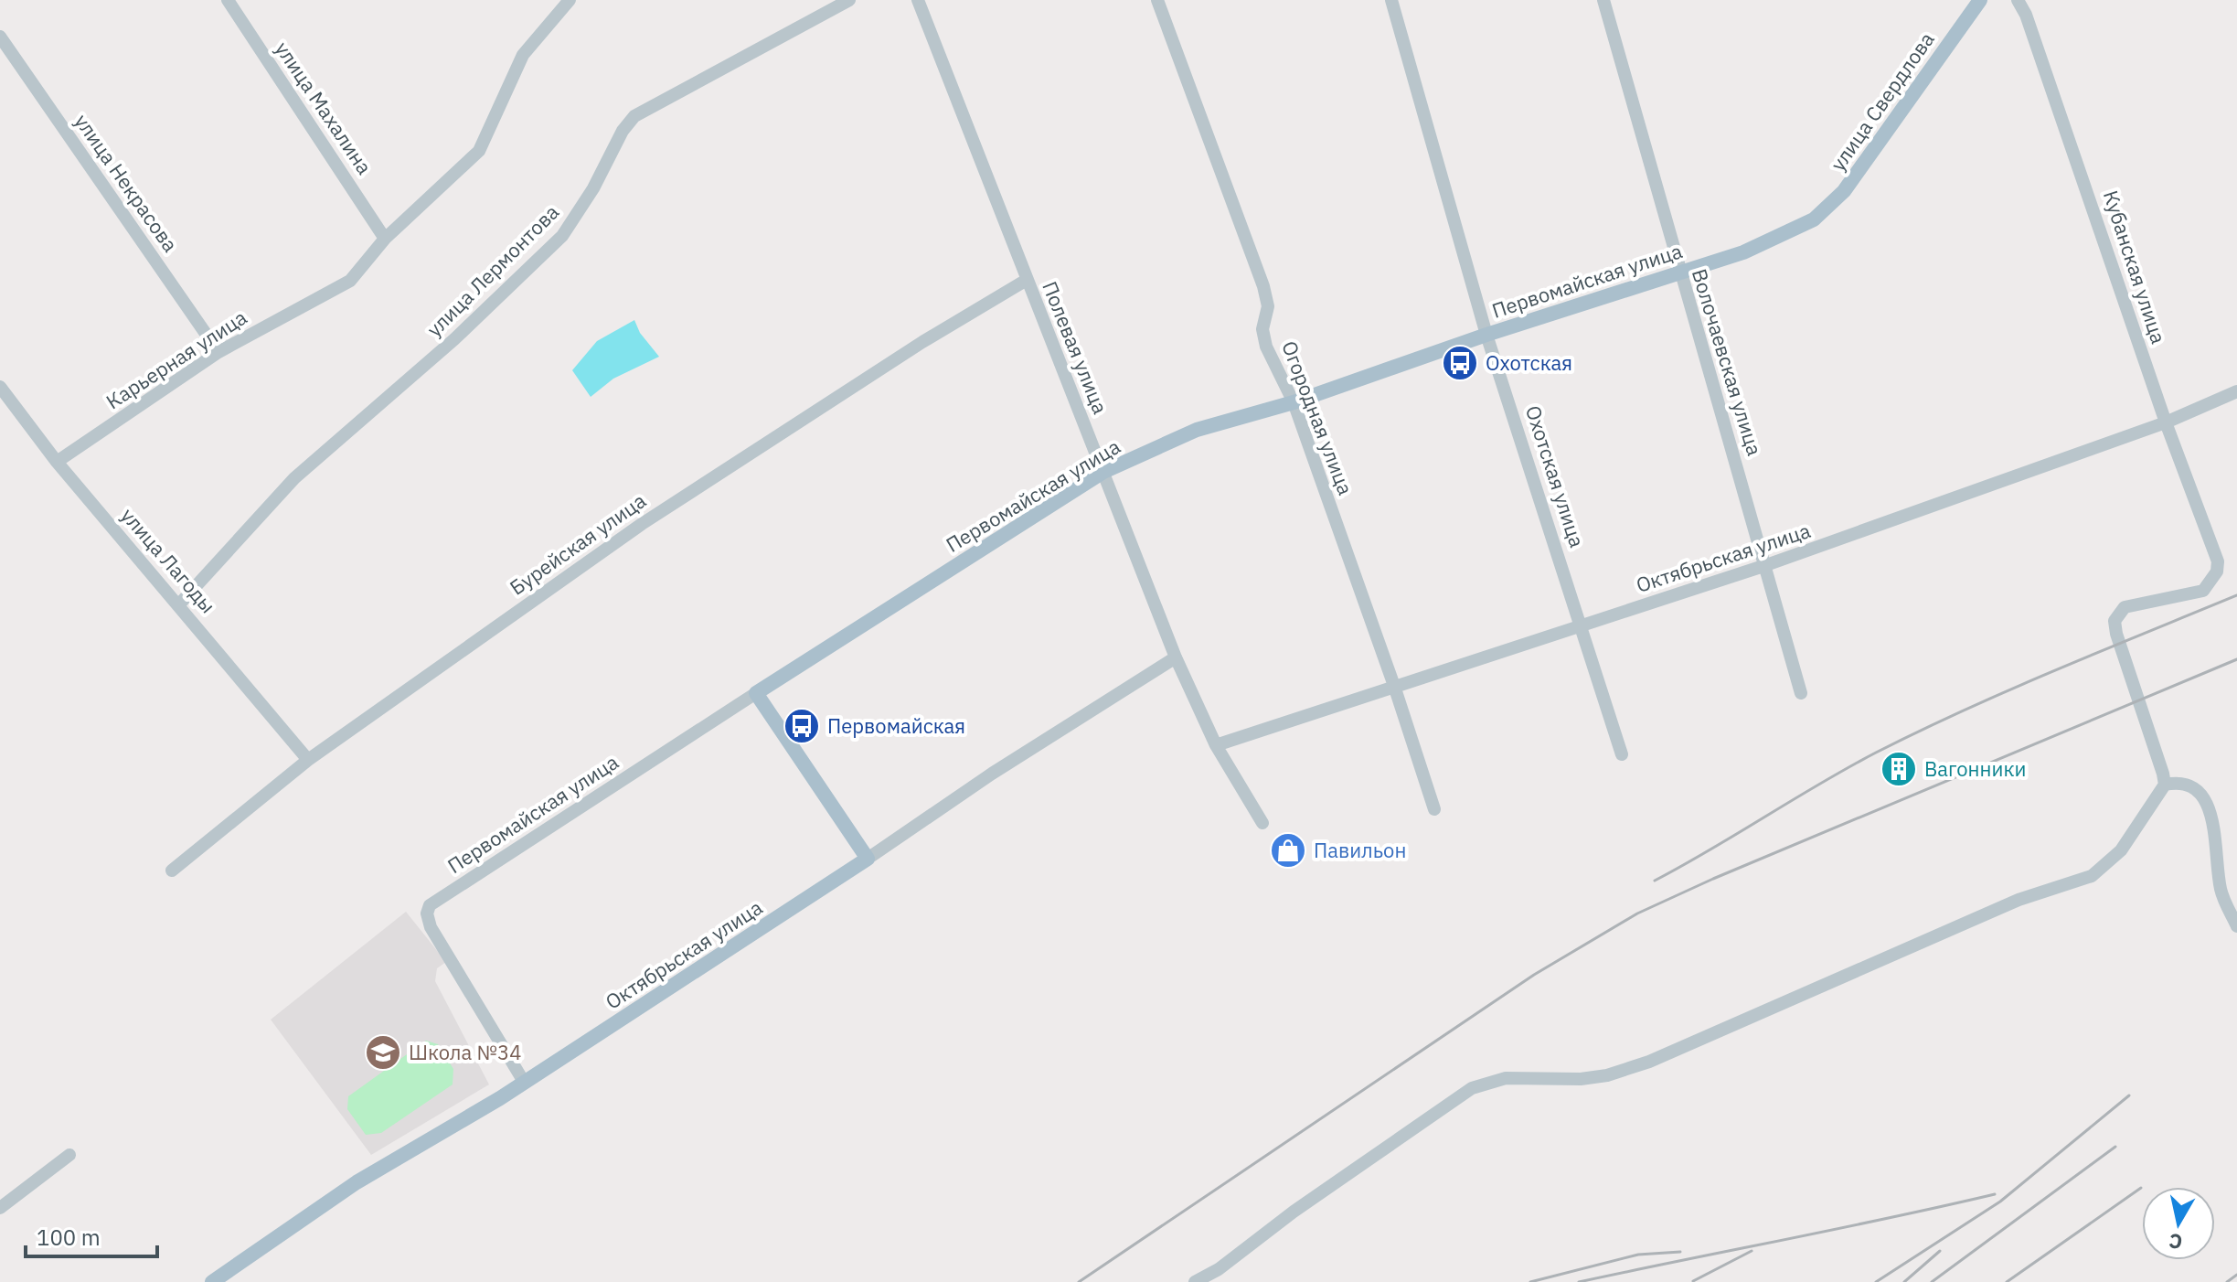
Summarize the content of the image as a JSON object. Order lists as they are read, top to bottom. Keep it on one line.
{"streets":{"main road":["улица Свердлова","Первомайская улица","Октябрьская улица"],"street":["улица Махалина","улица Некрасова","Кубанская улица","улица Лермонтова","Полевая улица","Карьерная улица","Волочаевская улица","Огородная улица","Охотская улица","Бурейская улица","улица Лагоды"]},"crossings":[["улица Свердлова","Первомайская улица"],["улица Махалина","Карьерная улица"],["улица Некрасова","Карьерная улица"],["Кубанская улица","Октябрьская улица"],["улица Лермонтова","улица Лагоды"],["Первомайская улица","Полевая улица"],["Первомайская улица","Волочаевская улица"],["Первомайская улица","Огородная улица"],["Первомайская улица","Охотская улица"],["Первомайская улица","Октябрьская улица"],["Полевая улица","Бурейская улица"],["Полевая улица","Октябрьская улица"],["Карьерная улица","улица Лагоды"],["Волочаевская улица","Октябрьская улица"],["Огородная улица","Октябрьская улица"],["Охотская улица","Октябрьская улица"],["Бурейская улица","улица Лагоды"]],"places":{"bus stop":["Охотская","Первомайская"],"building":["Вагонники"],"shop":["Павильон"],"school or university":["Школа №34"]},"scale_bar":"100 m","north":"bottom"}
